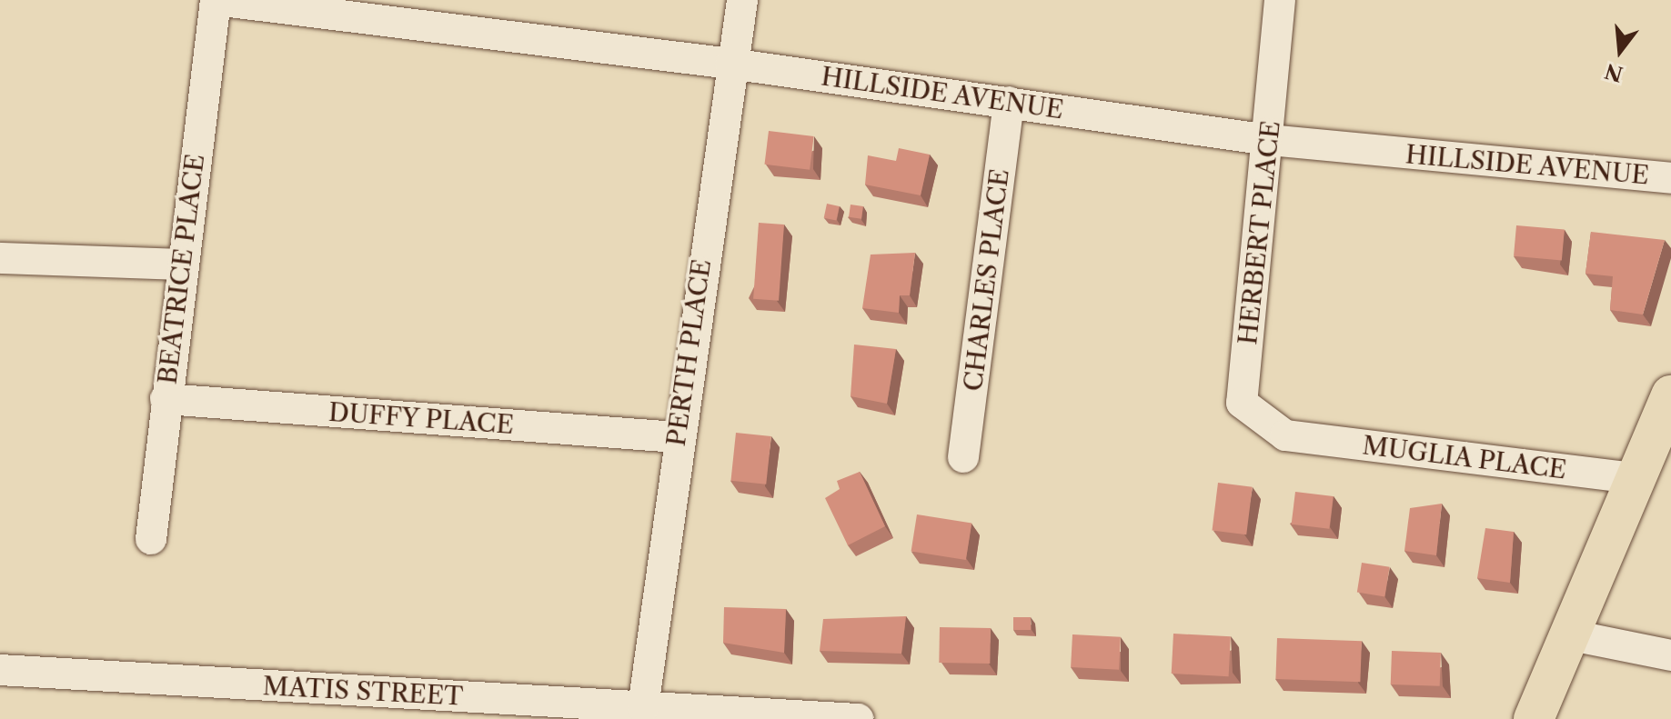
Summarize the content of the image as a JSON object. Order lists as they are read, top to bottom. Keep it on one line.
{"streets":{"street":["HILLSIDE AVENUE","HERBERT PLACE","BEATRICE PLACE","CHARLES PLACE","PERTH PLACE","DUFFY PLACE","MUGLIA PLACE","MATIS STREET"]},"crossings":[["HILLSIDE AVENUE","HERBERT PLACE"],["HILLSIDE AVENUE","BEATRICE PLACE"],["HILLSIDE AVENUE","CHARLES PLACE"],["HILLSIDE AVENUE","PERTH PLACE"],["HERBERT PLACE","MUGLIA PLACE"],["BEATRICE PLACE","DUFFY PLACE"],["PERTH PLACE","DUFFY PLACE"],["PERTH PLACE","MATIS STREET"]],"north":"bottom"}
